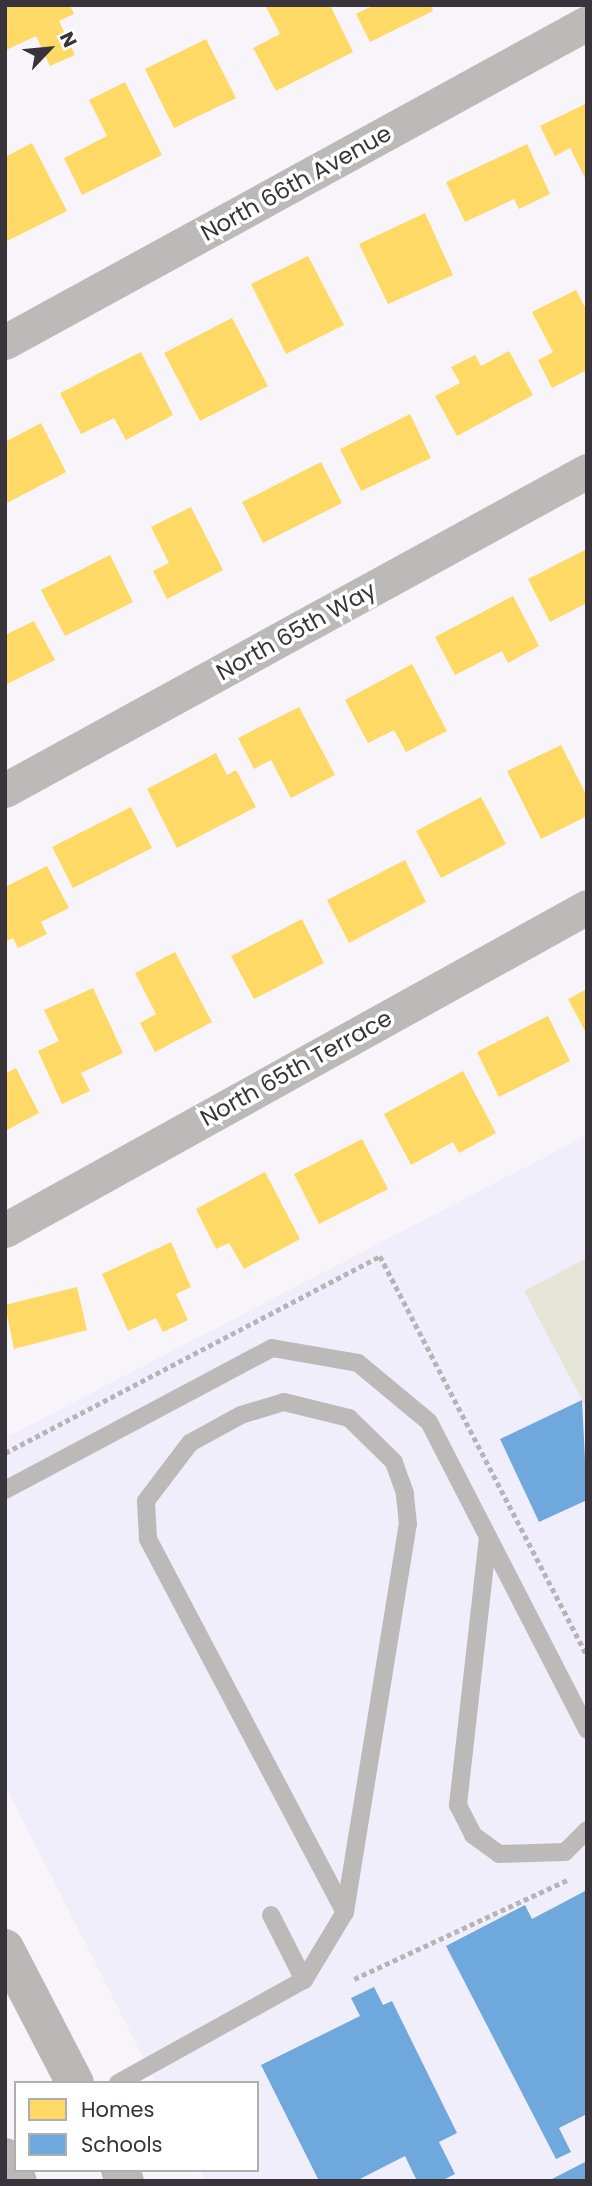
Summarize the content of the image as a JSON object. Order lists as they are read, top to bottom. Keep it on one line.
{"streets":{"street":["North 66th Avenue","North 65th Way","North 65th Terrace"]},"legend":["Homes","Schools"],"north":"top right"}
